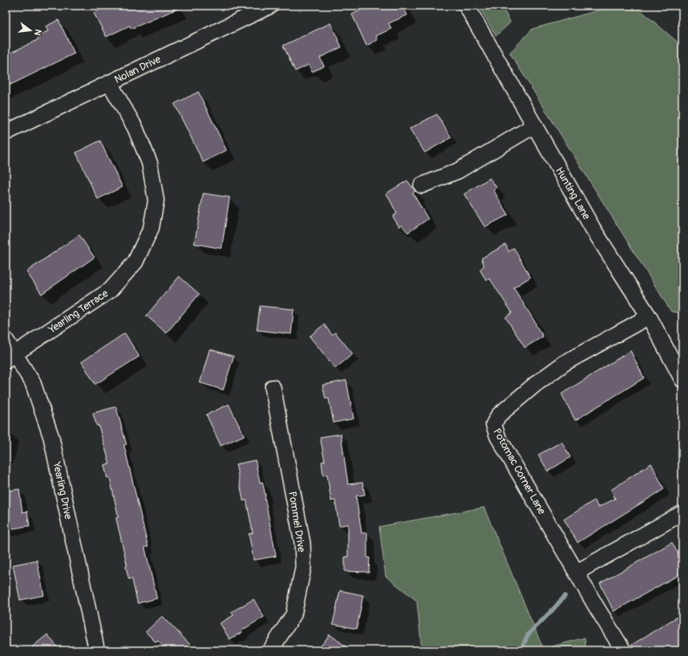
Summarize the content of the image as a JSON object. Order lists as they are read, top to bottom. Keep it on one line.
{"streets":{"street":["Nolan Drive","Hunting Lane","Yearling Terrace","Potomac Corner Lane","Yearling Drive","Pommel Drive"]},"crossings":[["Nolan Drive","Yearling Terrace"],["Hunting Lane","Potomac Corner Lane"],["Yearling Terrace","Yearling Drive"]],"north":"right"}
